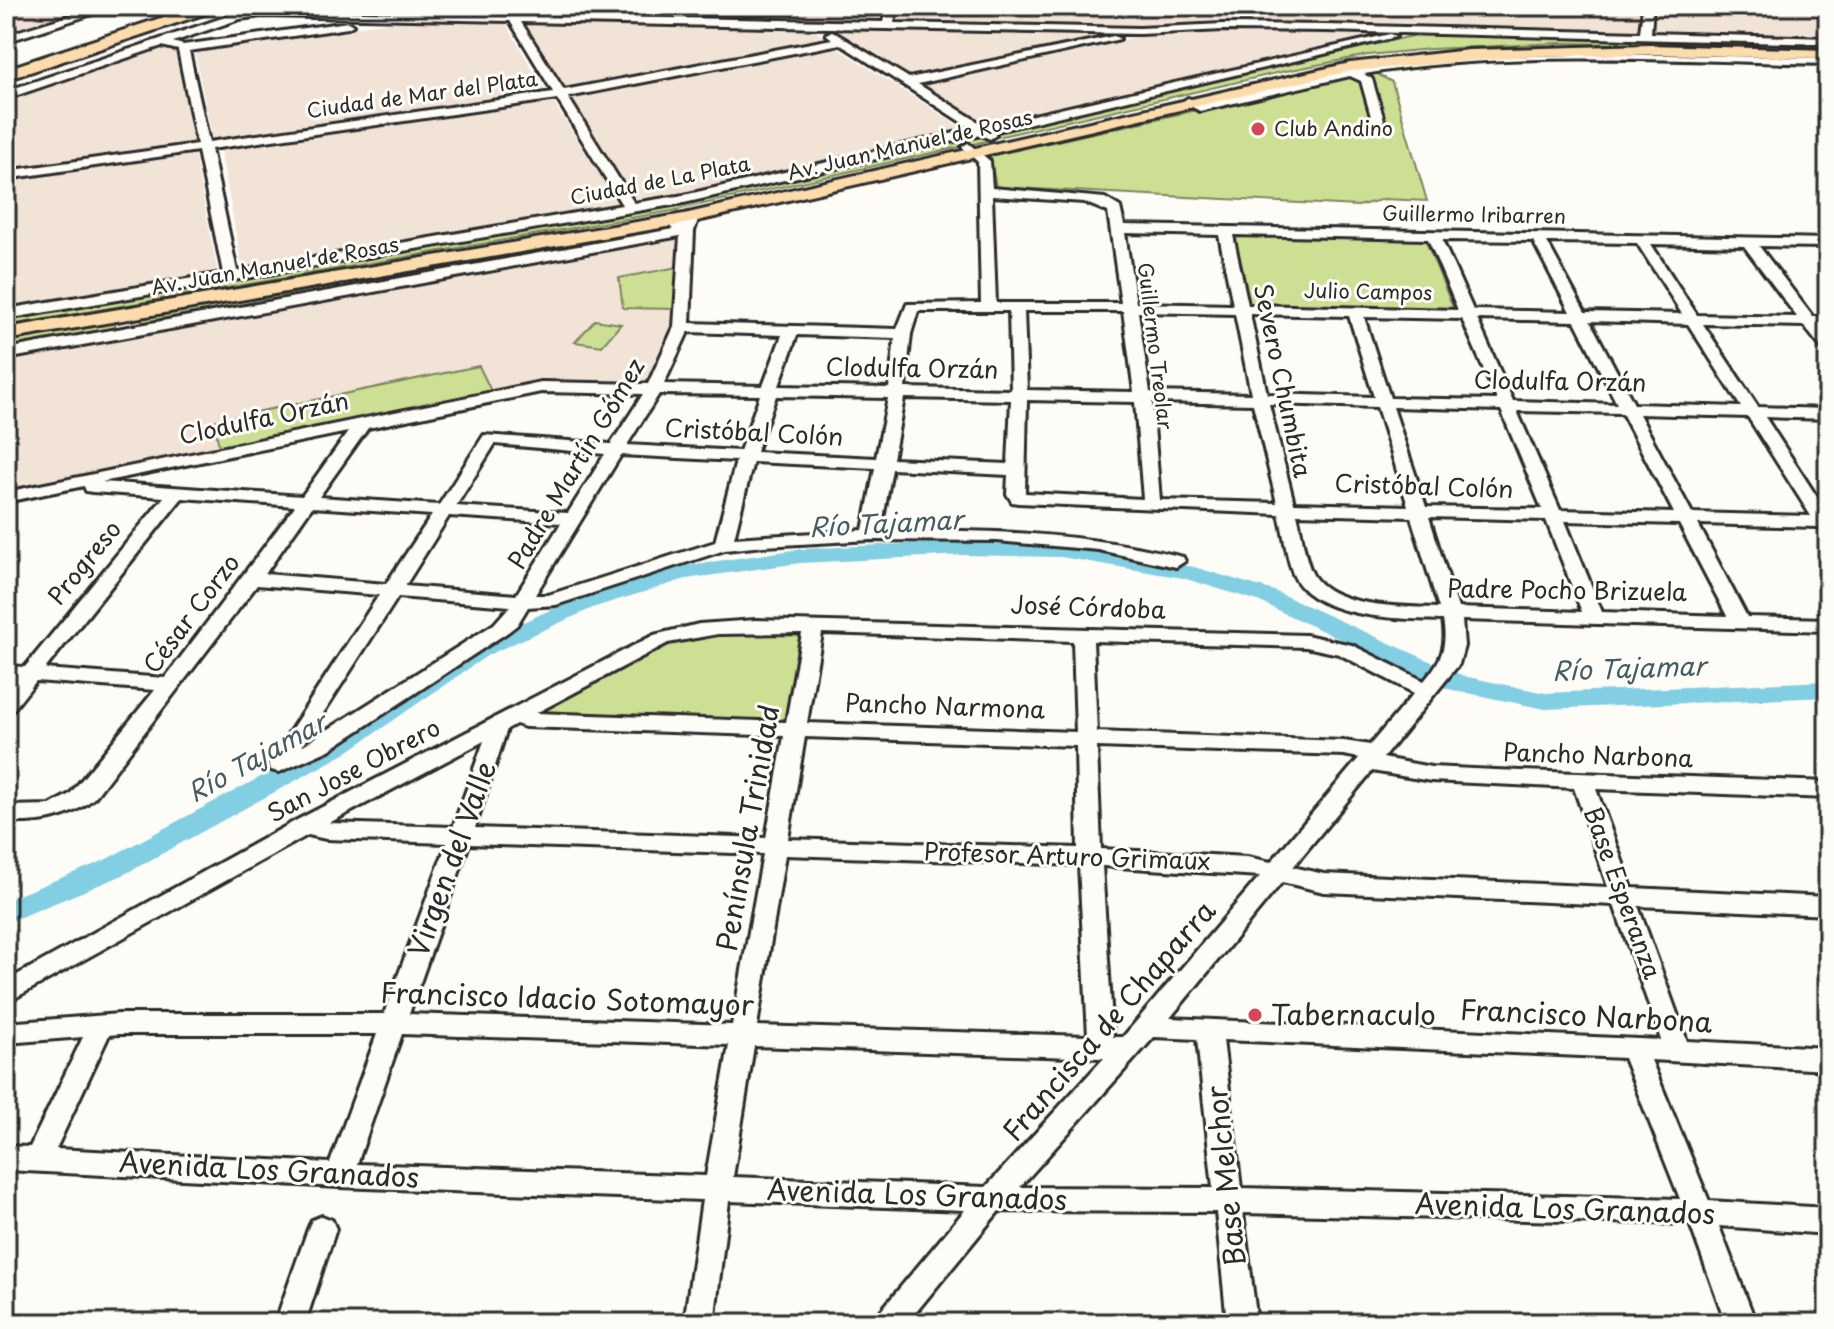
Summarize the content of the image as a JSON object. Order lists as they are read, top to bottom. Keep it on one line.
{"streets":{"main road":["Av. Juan Manuel de Rosas"],"street":["Ciudad de Mar del Plata","Ciudad de La Plata","Guillermo Iribarren","Julio Campos","Guillermo Treolar","Clodulfa Orzán","Severo Chumbita","Cristóbal Colón","Padre Martín Gómez","Progreso","Padre Pocho Brizuela","José Córdoba","César Corzo","Pancho Narmona","Pancho Narbona","San Jose Obrero","Península Trinidad","Profesor Arturo Grimaux","Virgen del Valle","Base Esperanza","Francisco Idacio Sotomayor","Francisco Narbona","Francisca de Chaparra","Avenida Los Granados","Base Melchor"]},"crossings":[["Av. Juan Manuel de Rosas","Ciudad de La Plata"],["Av. Juan Manuel de Rosas","Padre Martín Gómez"],["Guillermo Iribarren","Guillermo Treolar"],["Guillermo Iribarren","Severo Chumbita"],["Julio Campos","Guillermo Treolar"],["Julio Campos","Severo Chumbita"],["Guillermo Treolar","Clodulfa Orzán"],["Guillermo Treolar","Cristóbal Colón"],["Clodulfa Orzán","Severo Chumbita"],["Clodulfa Orzán","Padre Martín Gómez"],["Clodulfa Orzán","César Corzo"],["Severo Chumbita","Cristóbal Colón"],["Severo Chumbita","Padre Pocho Brizuela"],["Cristóbal Colón","Padre Martín Gómez"],["Padre Pocho Brizuela","Francisca de Chaparra"],["José Córdoba","San Jose Obrero"],["José Córdoba","Península Trinidad"],["José Córdoba","Francisca de Chaparra"],["Pancho Narmona","Pancho Narbona"],["Pancho Narmona","San Jose Obrero"],["Pancho Narmona","Península Trinidad"],["Pancho Narmona","Virgen del Valle"],["Pancho Narmona","Francisca de Chaparra"],["Pancho Narbona","Base Esperanza"],["Pancho Narbona","Francisca de Chaparra"],["San Jose Obrero","Profesor Arturo Grimaux"],["San Jose Obrero","Virgen del Valle"],["Península Trinidad","Profesor Arturo Grimaux"],["Península Trinidad","Francisco Idacio Sotomayor"],["Península Trinidad","Avenida Los Granados"],["Profesor Arturo Grimaux","Virgen del Valle"],["Profesor Arturo Grimaux","Base Esperanza"],["Profesor Arturo Grimaux","Francisca de Chaparra"],["Virgen del Valle","Francisco Idacio Sotomayor"],["Virgen del Valle","Avenida Los Granados"],["Base Esperanza","Francisco Narbona"],["Francisco Idacio Sotomayor","Francisca de Chaparra"],["Francisco Narbona","Francisca de Chaparra"],["Francisco Narbona","Base Melchor"],["Francisca de Chaparra","Avenida Los Granados"],["Avenida Los Granados","Base Melchor"]],"water":["Río Tajamar"],"places":["Club Andino","Tabernaculo"]}
